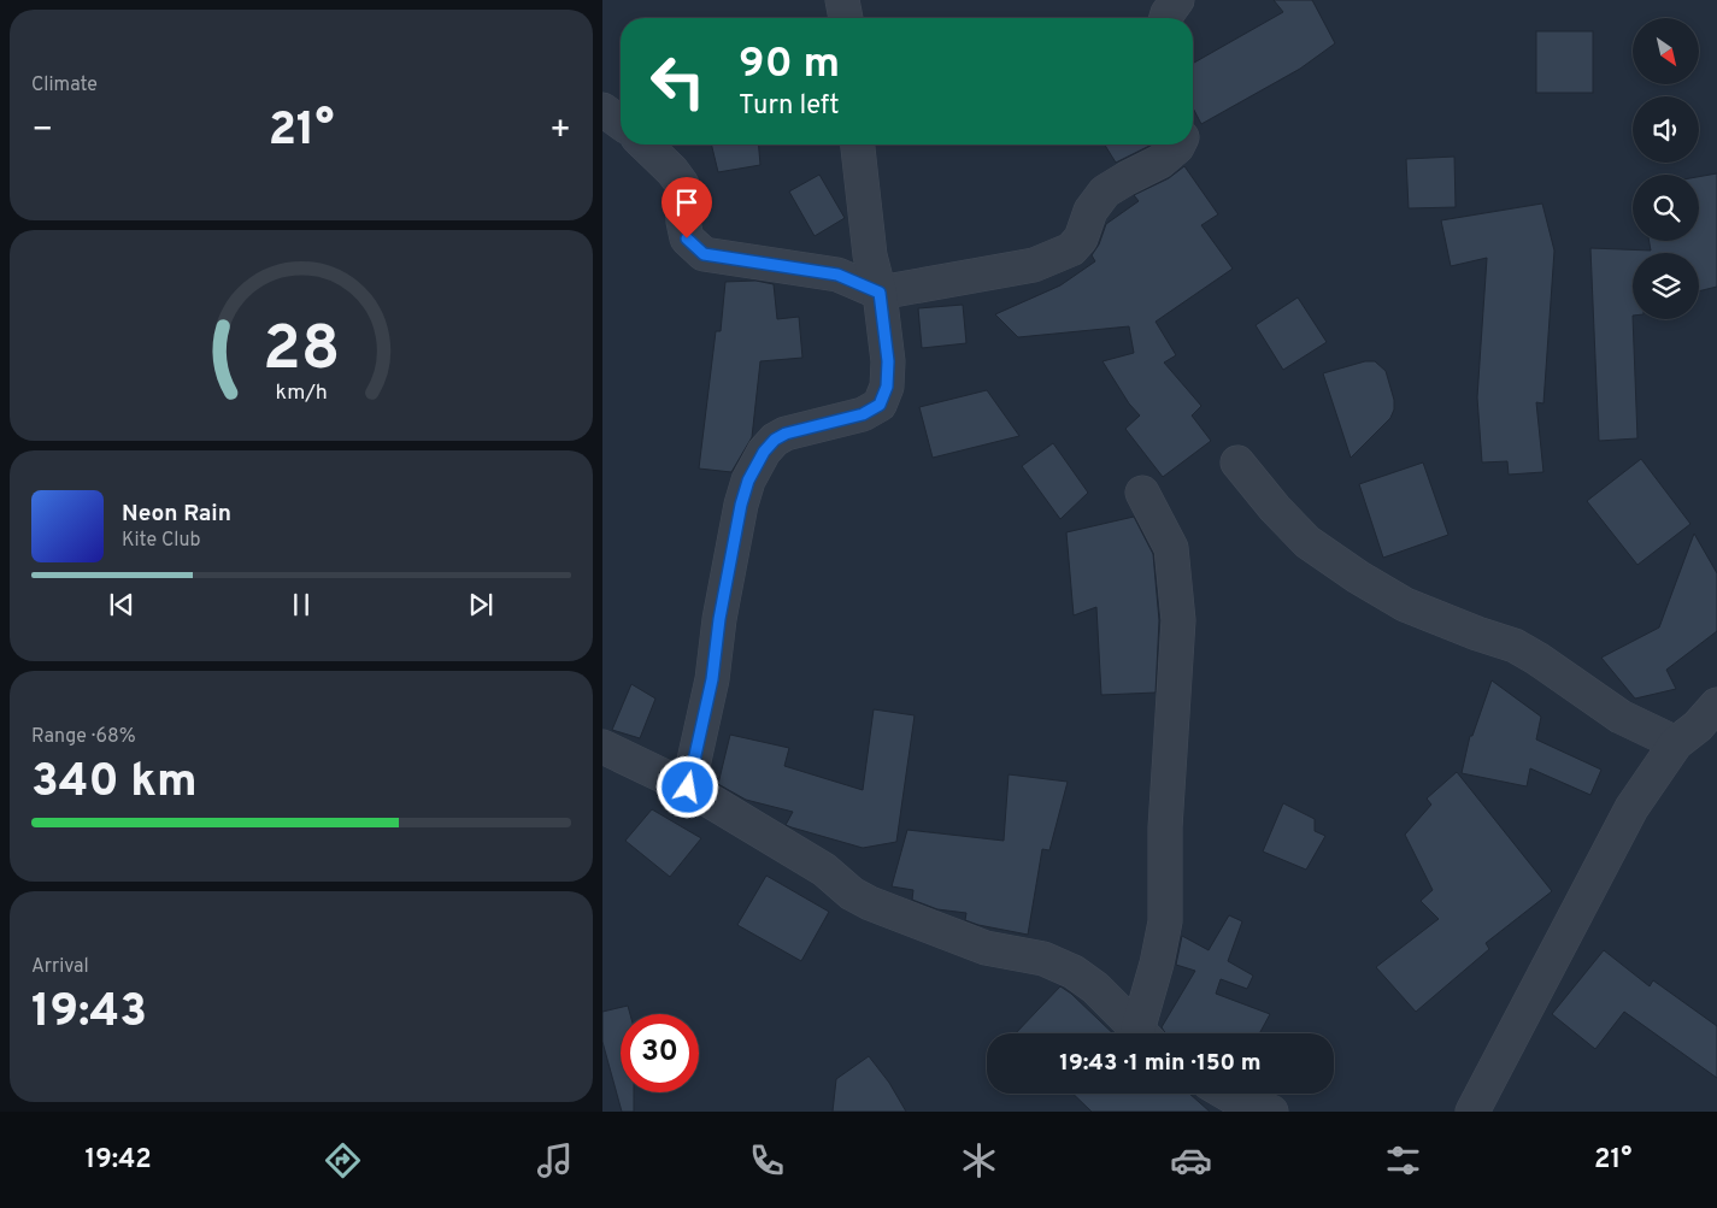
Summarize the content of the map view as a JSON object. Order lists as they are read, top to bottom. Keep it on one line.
{"north":"bottom right","page":{"tile":["Climate",["Range · 68%","340 km"],["Arrival","19:43"]],"turn":["90 m","Turn left"],"heat":["−","21°","+"],"song":["Neon Rain","Kite Club"],"limit":"30","trip":"19:43 · 1 min · 150 m","tabs":["19:42","21°"],"gauge":["28","km/h"]}}
